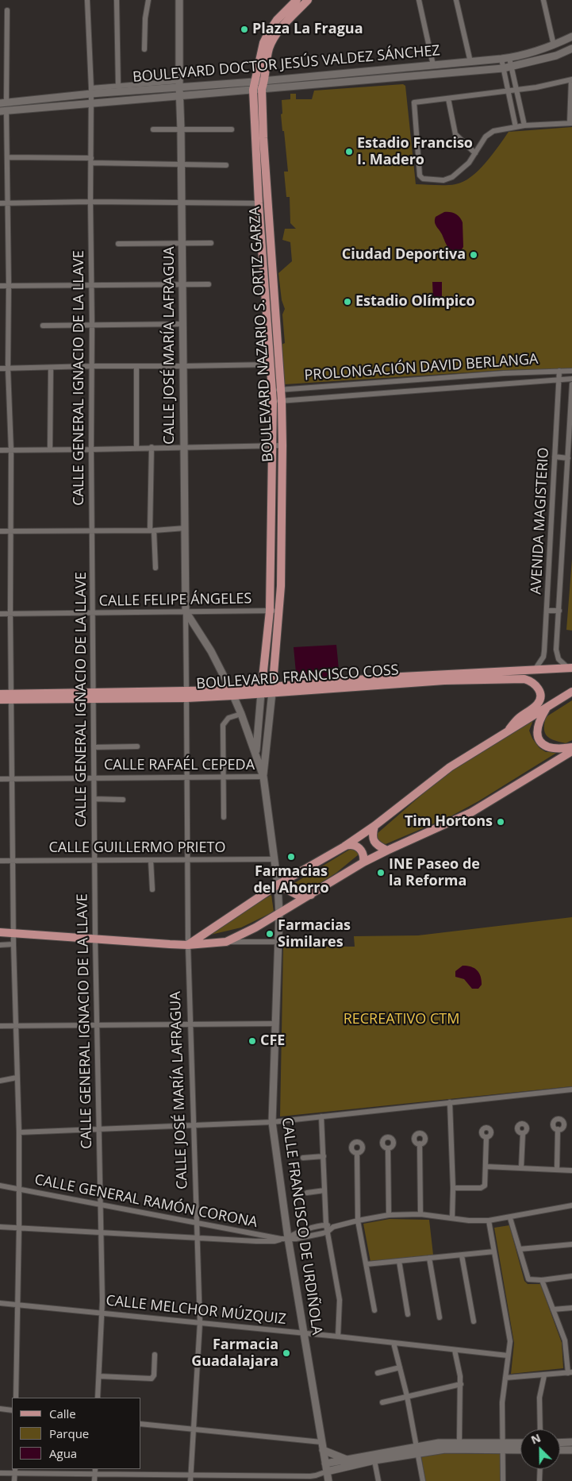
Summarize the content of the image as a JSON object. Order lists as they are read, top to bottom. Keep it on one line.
{"streets":{"main road":["BOULEVARD DOCTOR JESÚS VALDEZ SÁNCHEZ","BOULEVARD NAZARIO S. ORTIZ GARZA","CALLE JOSÉ MARÍA LAFRAGUA","BOULEVARD FRANCISCO COSS","CALLE FRANCISCO DE URDIÑOLA"],"street":["PROLONGACIÓN DAVID BERLANGA","CALLE GENERAL IGNACIO DE LA LLAVE","AVENIDA MAGISTERIO","CALLE FELIPE ÁNGELES","CALLE RAFAÉL CEPEDA","CALLE GUILLERMO PRIETO","CALLE GENERAL RAMÓN CORONA","CALLE MELCHOR MÚZQUIZ"]},"crossings":[["BOULEVARD DOCTOR JESÚS VALDEZ SÁNCHEZ","BOULEVARD NAZARIO S. ORTIZ GARZA"],["BOULEVARD DOCTOR JESÚS VALDEZ SÁNCHEZ","CALLE JOSÉ MARÍA LAFRAGUA"],["BOULEVARD DOCTOR JESÚS VALDEZ SÁNCHEZ","CALLE GENERAL IGNACIO DE LA LLAVE"],["BOULEVARD NAZARIO S. ORTIZ GARZA","PROLONGACIÓN DAVID BERLANGA"],["BOULEVARD NAZARIO S. ORTIZ GARZA","CALLE FELIPE ÁNGELES"],["BOULEVARD NAZARIO S. ORTIZ GARZA","BOULEVARD FRANCISCO COSS"],["BOULEVARD NAZARIO S. ORTIZ GARZA","CALLE RAFAÉL CEPEDA"],["BOULEVARD NAZARIO S. ORTIZ GARZA","CALLE FRANCISCO DE URDIÑOLA"],["CALLE JOSÉ MARÍA LAFRAGUA","CALLE FELIPE ÁNGELES"],["CALLE JOSÉ MARÍA LAFRAGUA","BOULEVARD FRANCISCO COSS"],["CALLE JOSÉ MARÍA LAFRAGUA","CALLE RAFAÉL CEPEDA"],["CALLE JOSÉ MARÍA LAFRAGUA","CALLE GUILLERMO PRIETO"],["CALLE JOSÉ MARÍA LAFRAGUA","CALLE GENERAL RAMÓN CORONA"],["CALLE JOSÉ MARÍA LAFRAGUA","CALLE FRANCISCO DE URDIÑOLA"],["CALLE JOSÉ MARÍA LAFRAGUA","CALLE MELCHOR MÚZQUIZ"],["PROLONGACIÓN DAVID BERLANGA","AVENIDA MAGISTERIO"],["CALLE GENERAL IGNACIO DE LA LLAVE","CALLE FELIPE ÁNGELES"],["CALLE GENERAL IGNACIO DE LA LLAVE","BOULEVARD FRANCISCO COSS"],["CALLE GENERAL IGNACIO DE LA LLAVE","CALLE RAFAÉL CEPEDA"],["CALLE GENERAL IGNACIO DE LA LLAVE","CALLE GUILLERMO PRIETO"],["CALLE GENERAL IGNACIO DE LA LLAVE","CALLE GENERAL RAMÓN CORONA"],["CALLE GENERAL IGNACIO DE LA LLAVE","CALLE MELCHOR MÚZQUIZ"],["AVENIDA MAGISTERIO","BOULEVARD FRANCISCO COSS"],["CALLE FELIPE ÁNGELES","CALLE FRANCISCO DE URDIÑOLA"],["BOULEVARD FRANCISCO COSS","CALLE FRANCISCO DE URDIÑOLA"],["CALLE RAFAÉL CEPEDA","CALLE FRANCISCO DE URDIÑOLA"],["CALLE GUILLERMO PRIETO","CALLE FRANCISCO DE URDIÑOLA"],["CALLE GENERAL RAMÓN CORONA","CALLE FRANCISCO DE URDIÑOLA"],["CALLE FRANCISCO DE URDIÑOLA","CALLE MELCHOR MÚZQUIZ"]],"parks":["RECREATIVO CTM"],"places":["Plaza La Fragua","Estadio Franciso I. Madero","Ciudad Deportiva","Estadio Olímpico","Tim Hortons","Farmacias del Ahorro","INE Paseo de la Reforma","Farmacias Similares","CFE","Farmacia Guadalajara"],"legend":["Calle","Parque","Agua"],"north":"top left"}
